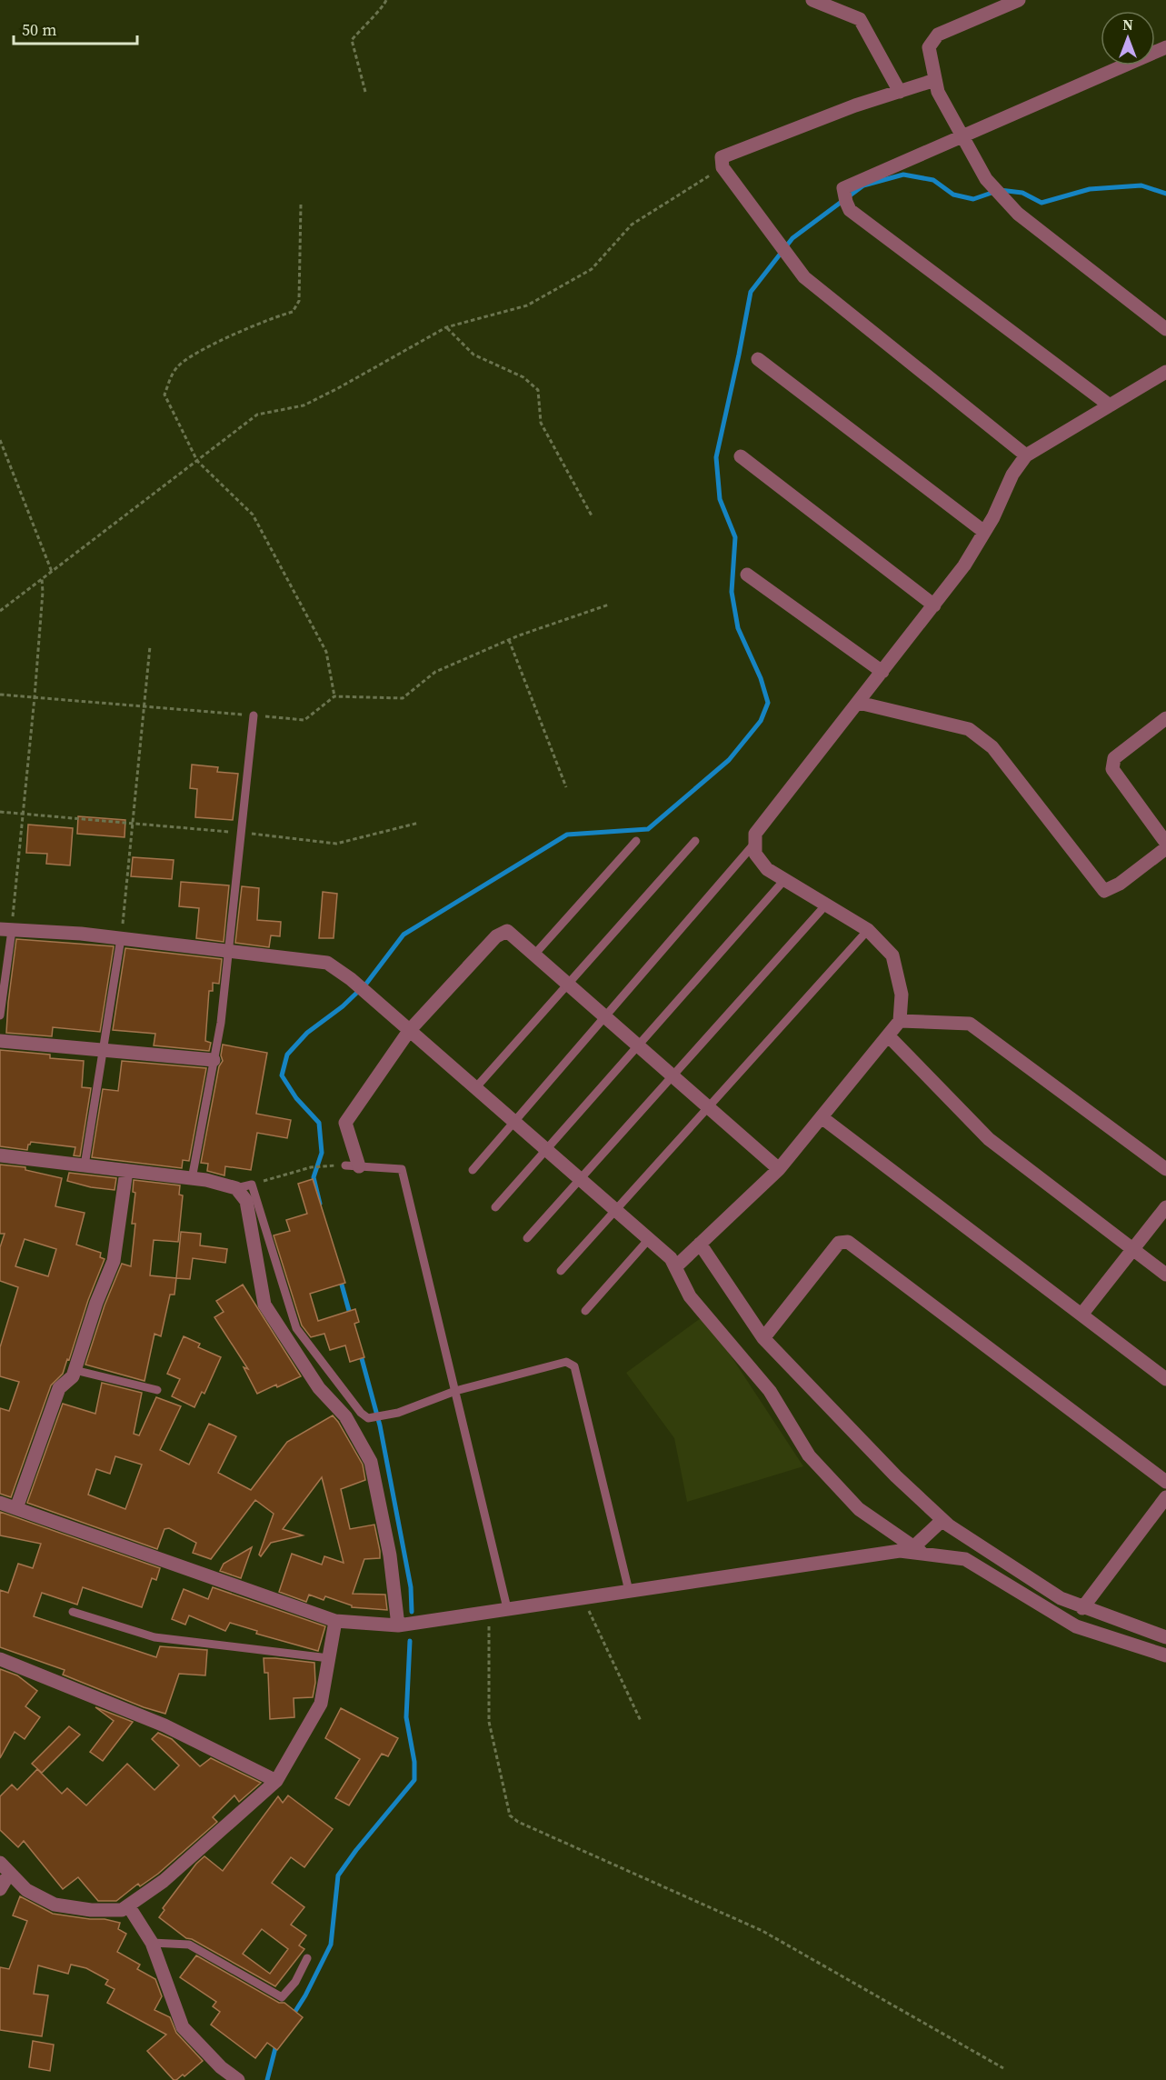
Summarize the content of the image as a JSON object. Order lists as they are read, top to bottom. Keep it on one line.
{"scale_bar":"50 m","north":"top"}
